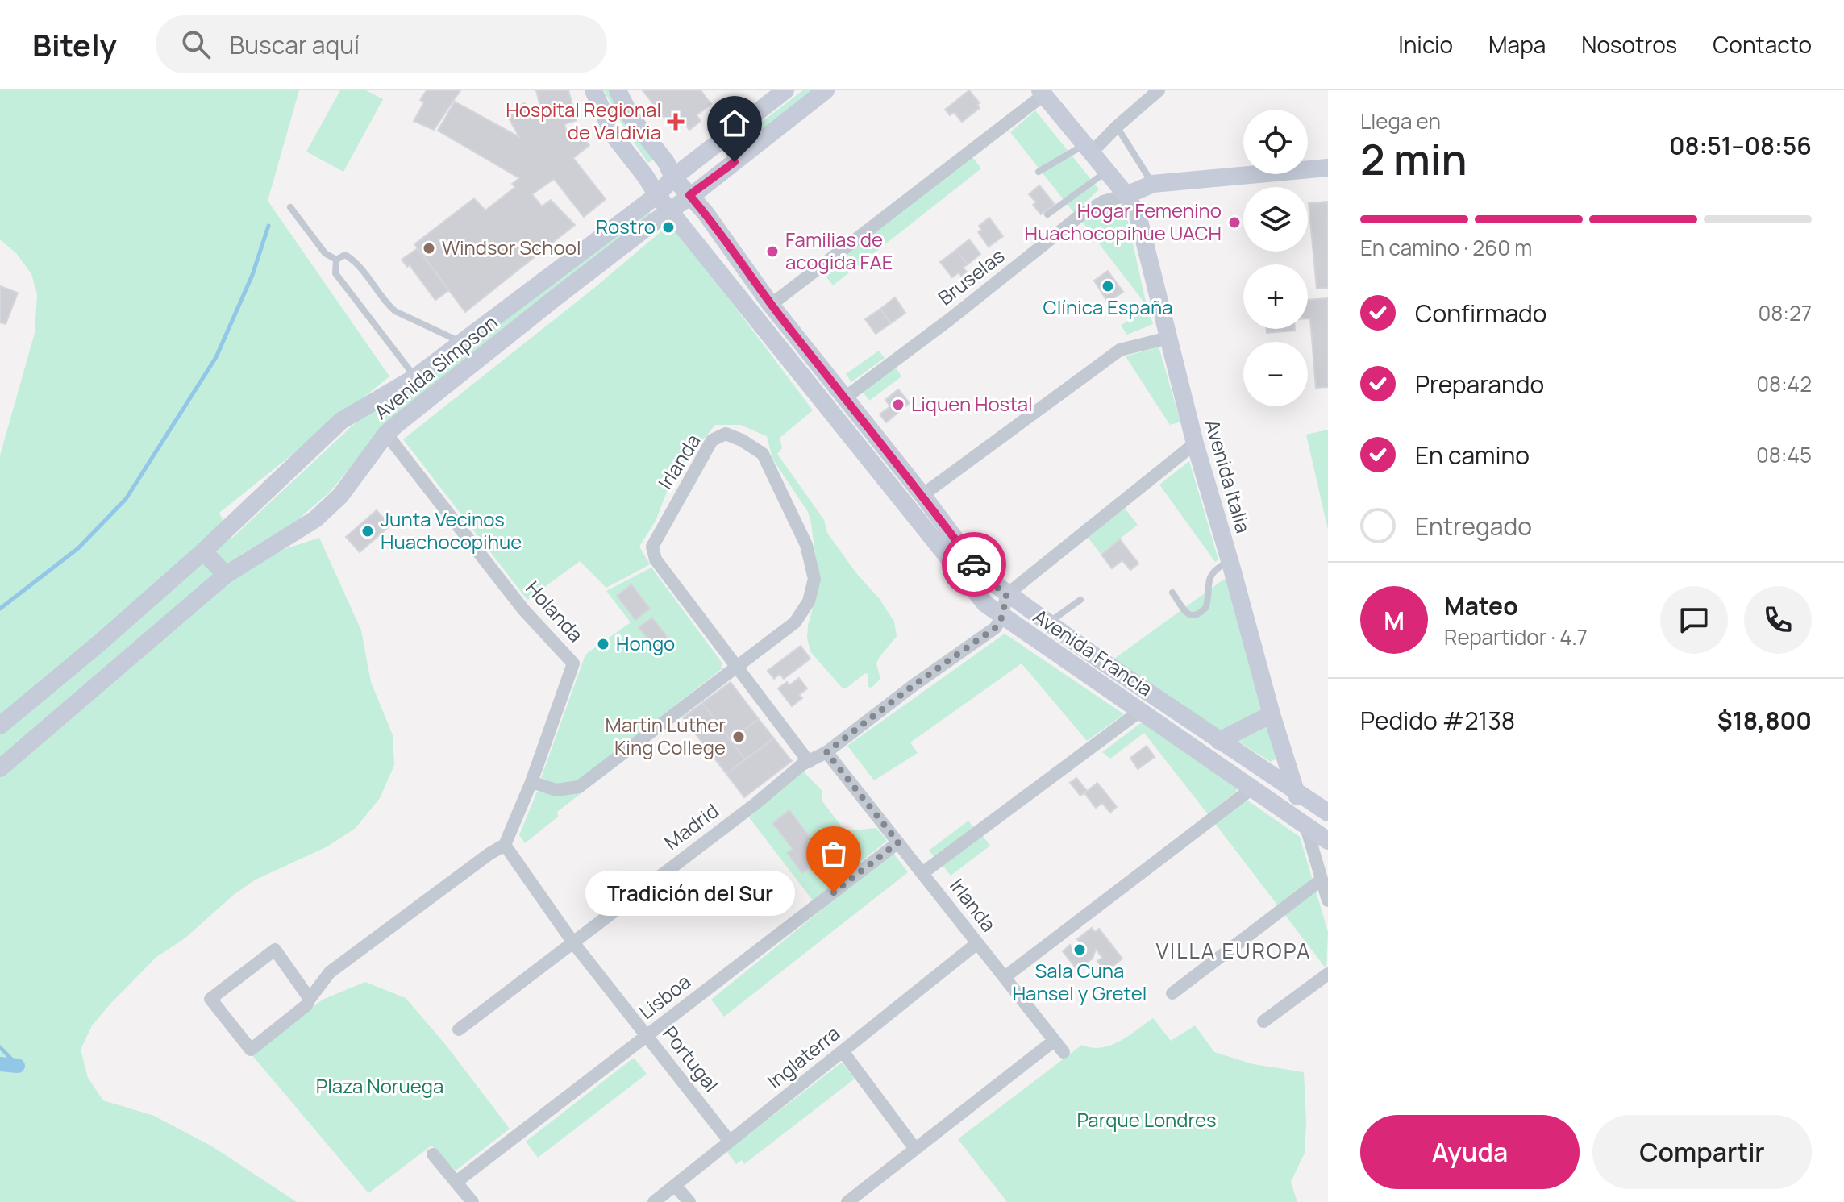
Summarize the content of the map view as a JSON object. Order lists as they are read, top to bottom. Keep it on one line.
{"streets":{"main road":["Avenida Simpson","Avenida Italia","Avenida Francia"],"street":["Bruselas","Irlanda","Holanda","Madrid","Lisboa","Inglaterra","Portugal"]},"crossings":[["Bruselas","Avenida Italia"],["Bruselas","Avenida Francia"],["Avenida Simpson","Holanda"],["Avenida Simpson","Avenida Francia"],["Irlanda","Madrid"],["Irlanda","Lisboa"],["Irlanda","Inglaterra"],["Avenida Italia","Avenida Francia"],["Holanda","Portugal"],["Avenida Francia","Madrid"],["Madrid","Portugal"],["Lisboa","Portugal"],["Inglaterra","Portugal"]],"districts":["VILLA EUROPA"],"parks":["Plaza Noruega","Parque Londres"],"places":{"health":["Hospital Regional de Valdivia"],"other":["Hogar Femenino Huachocopihue UACH","Rostro","Windsor School","Familias de acogida FAE","Clínica España","Liquen Hostal","Junta Vecinos Huachocopihue","Hongo","Martin Luther King College","Tradición del Sur","Sala Cuna Hansel y Gretel"]},"page":{"header":"Bitely","search":"Buscar aquí","nav":["Inicio","Mapa","Nosotros","Contacto"],"heading":["2 min","Llega en","08:51–08:56"],"panel":["Mateo","Repartidor · 4.7","Pedido #2138","$18,800"],"map_buttons":["+","−"],"bar":"En camino · 260 m","list":[["Confirmado","08:27"],["Preparando","08:42"],["En camino","08:45"],"Entregado"],"round":"M","bubble":"Tradición del Sur","buttons":["Ayuda","Compartir"]}}
